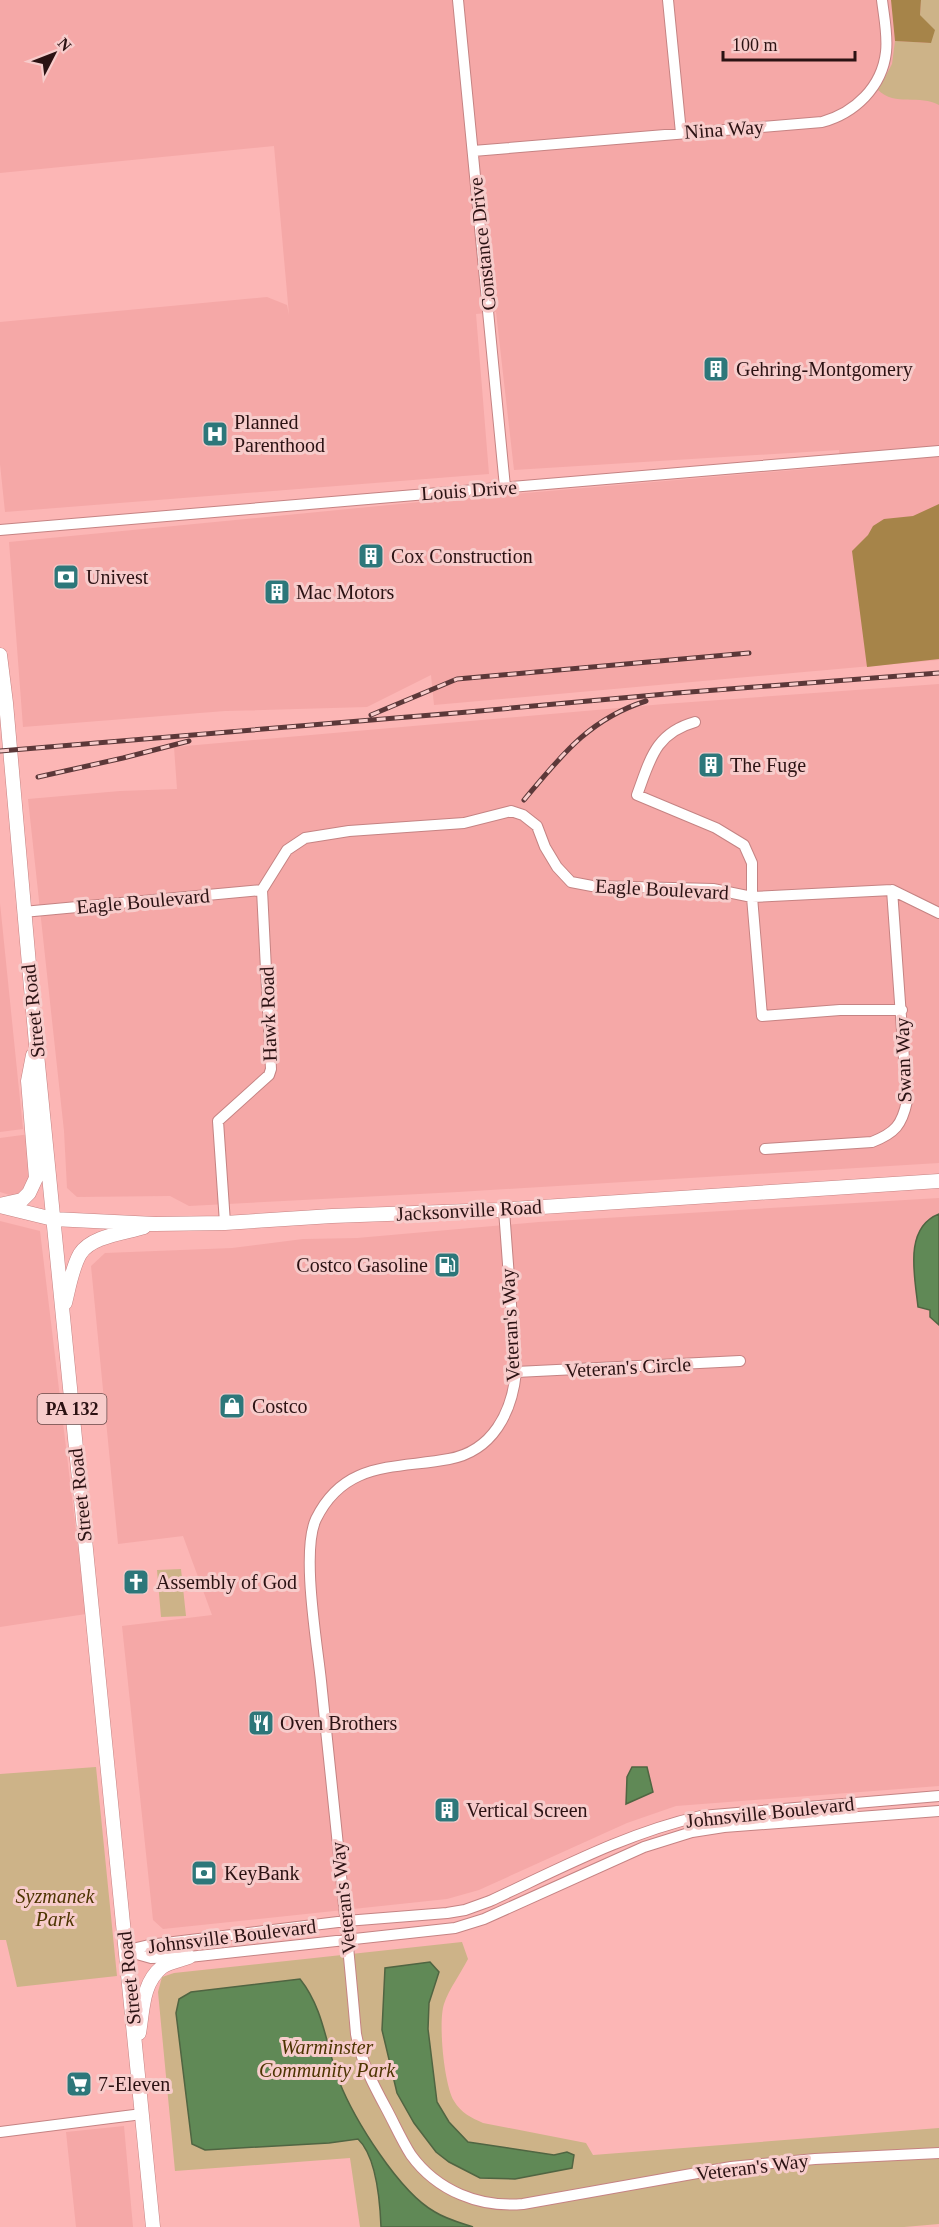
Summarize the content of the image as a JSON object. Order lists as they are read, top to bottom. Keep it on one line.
{"streets":{"main road":["Street Road","Jacksonville Road","PA 132"],"street":["Nina Way","Constance Drive","Louis Drive","Eagle Boulevard","Hawk Road","Swan Way","Veteran's Way","Veteran's Circle","Johnsville Boulevard"]},"crossings":[["Nina Way","Constance Drive"],["Constance Drive","Louis Drive"],["Eagle Boulevard","Street Road"],["Eagle Boulevard","Hawk Road"],["Eagle Boulevard","Swan Way"],["Street Road","Jacksonville Road"],["Street Road","Johnsville Boulevard"],["Hawk Road","Jacksonville Road"],["Jacksonville Road","Veteran's Way"],["Veteran's Way","Veteran's Circle"],["Veteran's Way","Johnsville Boulevard"]],"parks":["Syzmanek Park","Warminster Community Park"],"places":{"building":["Gehring-Montgomery","Cox Construction","Mac Motors","The Fuge","Vertical Screen"],"hospital":["Planned Parenthood"],"bank":["Univest","KeyBank"],"fuel station":["Costco Gasoline"],"shop":["Costco"],"church":["Assembly of God"],"restaurant":["Oven Brothers"],"supermarket":["7-Eleven"]},"scale_bar":"100 m","north":"top right"}
